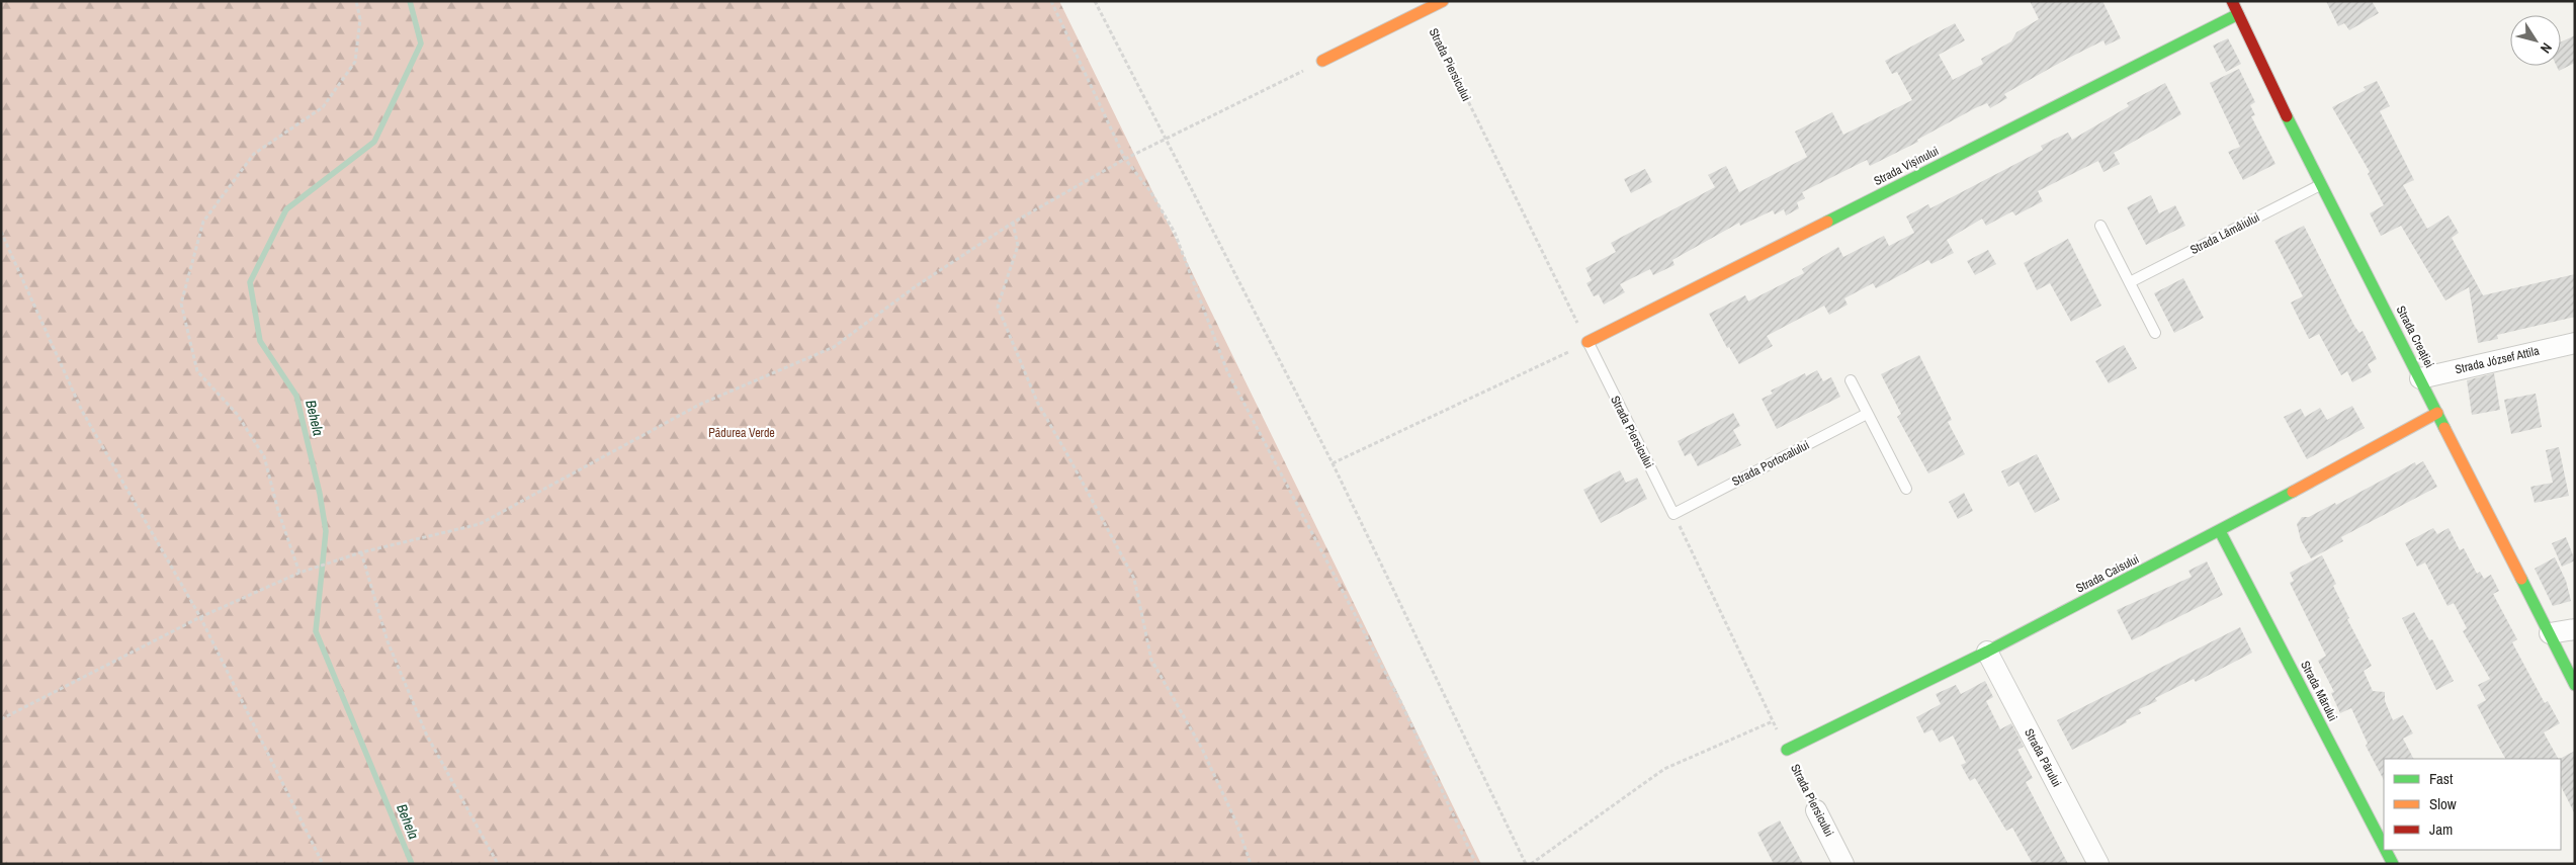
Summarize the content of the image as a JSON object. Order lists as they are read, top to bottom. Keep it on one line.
{"streets":{"street":["Strada Piersicului","Strada Vișinului","Strada Creației","Strada József Attila","Strada Caisului","Strada Mărului","Strada Părului"],"lane":["Strada Lămâiului","Strada Portocalului"]},"crossings":[["Strada Piersicului","Strada Vișinului"],["Strada Piersicului","Strada Portocalului"],["Strada Piersicului","Strada Caisului"],["Strada Vișinului","Strada Creației"],["Strada Lămâiului","Strada Creației"],["Strada Creației","Strada József Attila"],["Strada Creației","Strada Caisului"],["Strada Caisului","Strada Mărului"],["Strada Caisului","Strada Părului"]],"water":["Behela"],"parks":["Pădurea Verde"],"legend":["Fast","Slow","Jam"],"north":"bottom right"}
